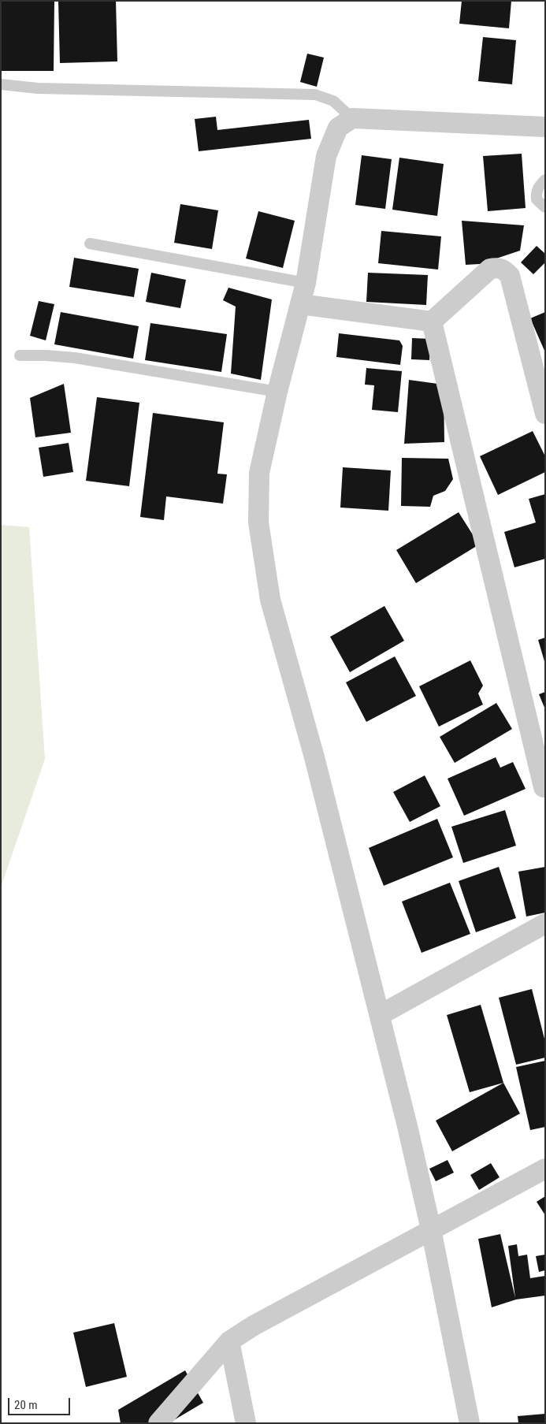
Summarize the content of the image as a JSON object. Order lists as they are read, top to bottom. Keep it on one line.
{"scale_bar":"20 m"}
